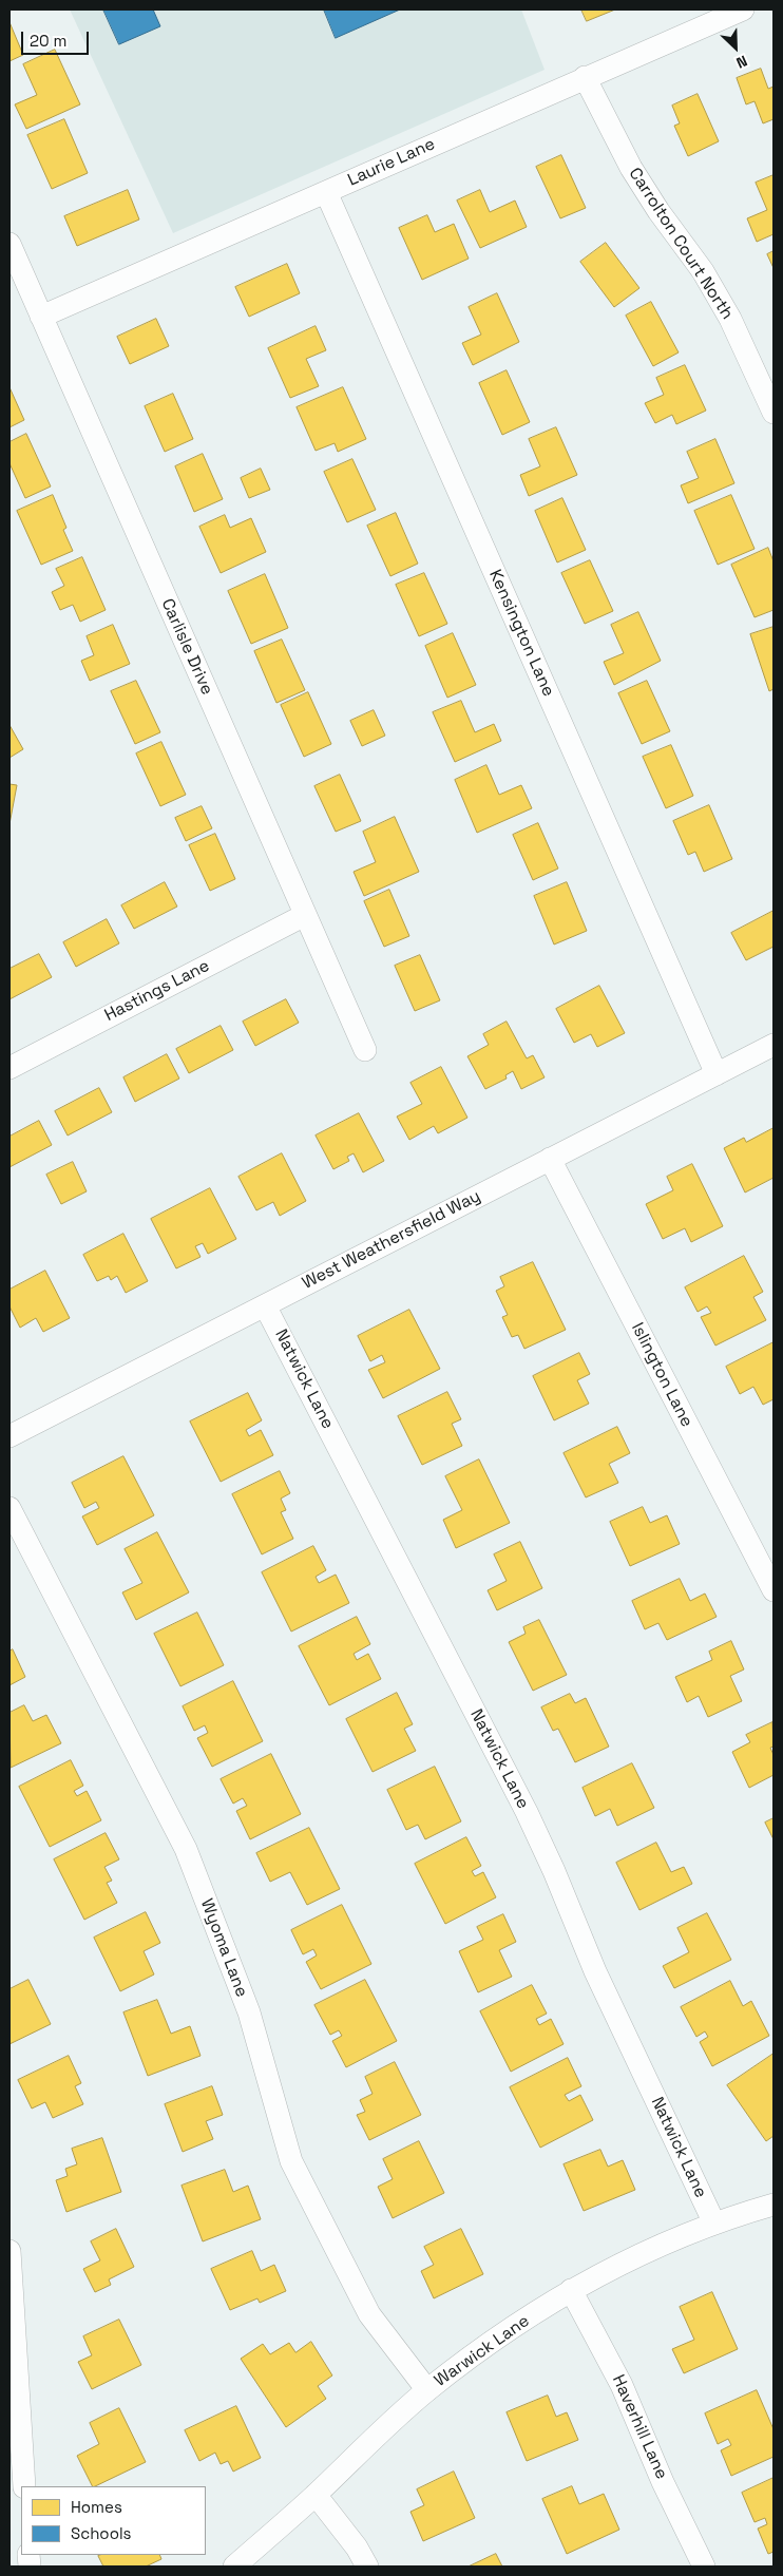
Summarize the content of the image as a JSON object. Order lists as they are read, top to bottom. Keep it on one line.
{"streets":{"street":["Laurie Lane","Carrolton Court North","Kensington Lane","Carlisle Drive","Hastings Lane","West Weathersfield Way","Islington Lane","Natwick Lane","Wyoma Lane","Warwick Lane","Haverhill Lane"]},"crossings":[["Laurie Lane","Carrolton Court North"],["Laurie Lane","Kensington Lane"],["Laurie Lane","Carlisle Drive"],["Kensington Lane","West Weathersfield Way"],["Carlisle Drive","Hastings Lane"],["West Weathersfield Way","Islington Lane"],["West Weathersfield Way","Natwick Lane"],["Natwick Lane","Warwick Lane"],["Wyoma Lane","Warwick Lane"],["Warwick Lane","Haverhill Lane"]],"legend":["Homes","Schools"],"scale_bar":"20 m","north":"bottom right"}
